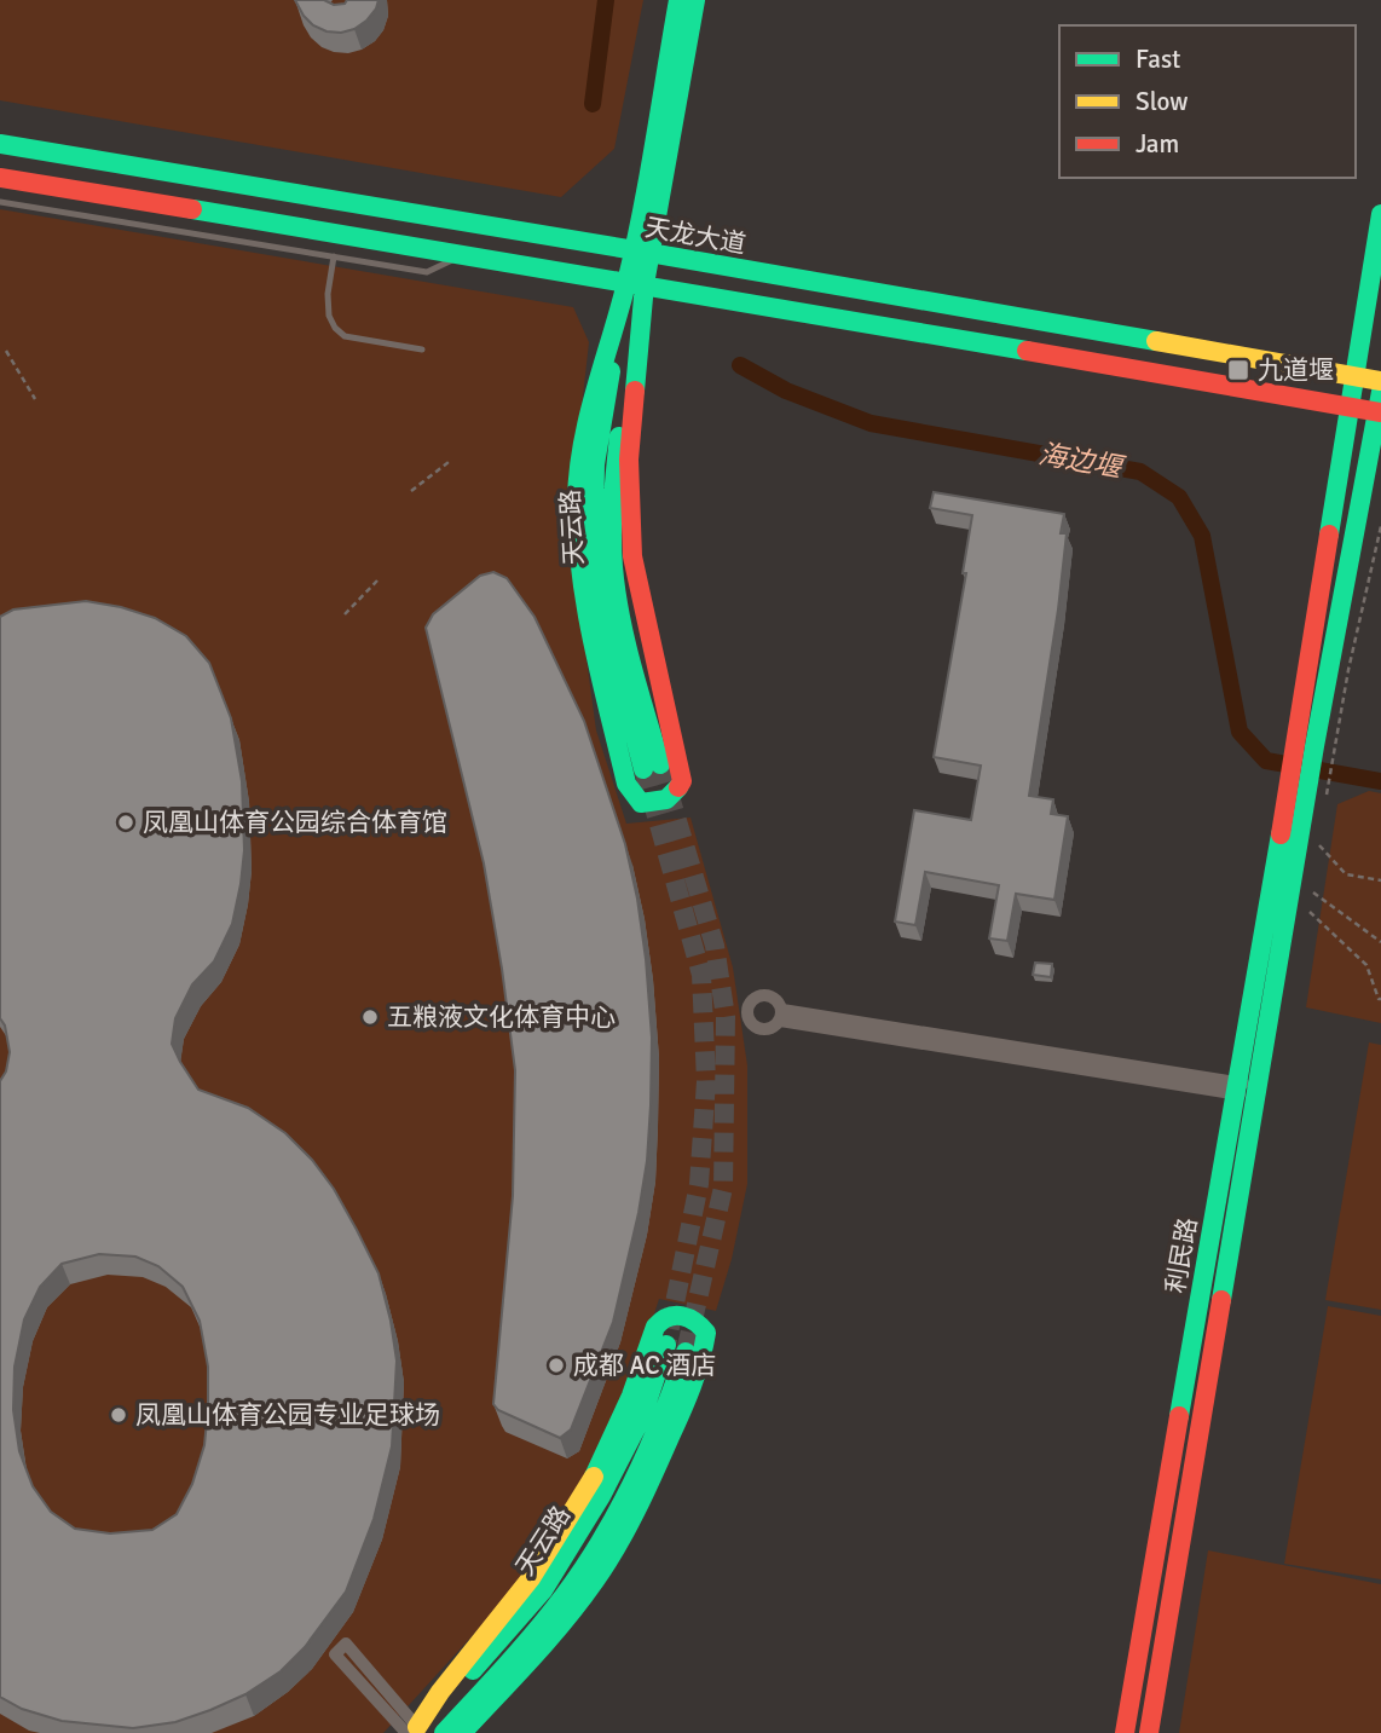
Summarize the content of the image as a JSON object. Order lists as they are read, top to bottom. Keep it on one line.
{"streets":{"main road":["天龙大道","天云路","利民路"]},"water":["海边堰"],"places":{"transit":["九道堰"],"other":["凤凰山体育公园综合体育馆","五粮液文化体育中心","成都 AC 酒店","凤凰山体育公园专业足球场"]},"legend":["Fast","Slow","Jam"]}
